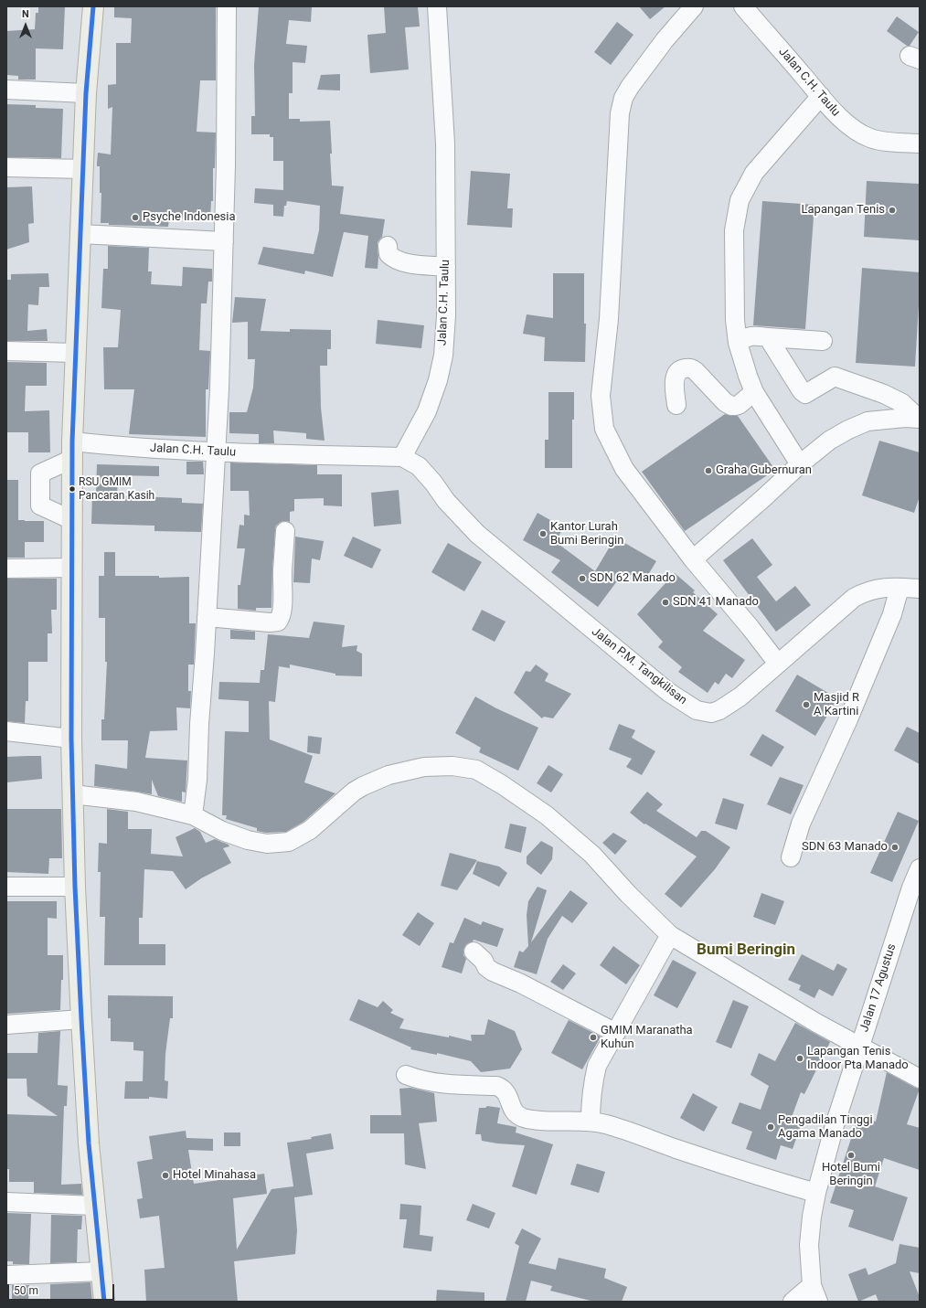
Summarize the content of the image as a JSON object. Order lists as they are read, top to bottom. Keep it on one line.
{"streets":{"street":["Jalan C.H. Taulu","Jalan P.M. Tangkilisan","Jalan 17 Agustus"]},"crossings":[["Jalan C.H. Taulu","Jalan P.M. Tangkilisan"]],"districts":["Bumi Beringin"],"places":["Lapangan Tenis","Psyche Indonesia","Graha Gubernuran","RSU GMIM Pancaran Kasih","Kantor Lurah Bumi Beringin","SDN 62 Manado","SDN 41 Manado","Masjid R A Kartini","SDN 63 Manado","GMIM Maranatha Kuhun","Lapangan Tenis Indoor Pta Manado","Pengadilan Tinggi Agama Manado","Hotel Bumi Beringin","Hotel Minahasa"],"scale_bar":"50 m","north":"top"}
